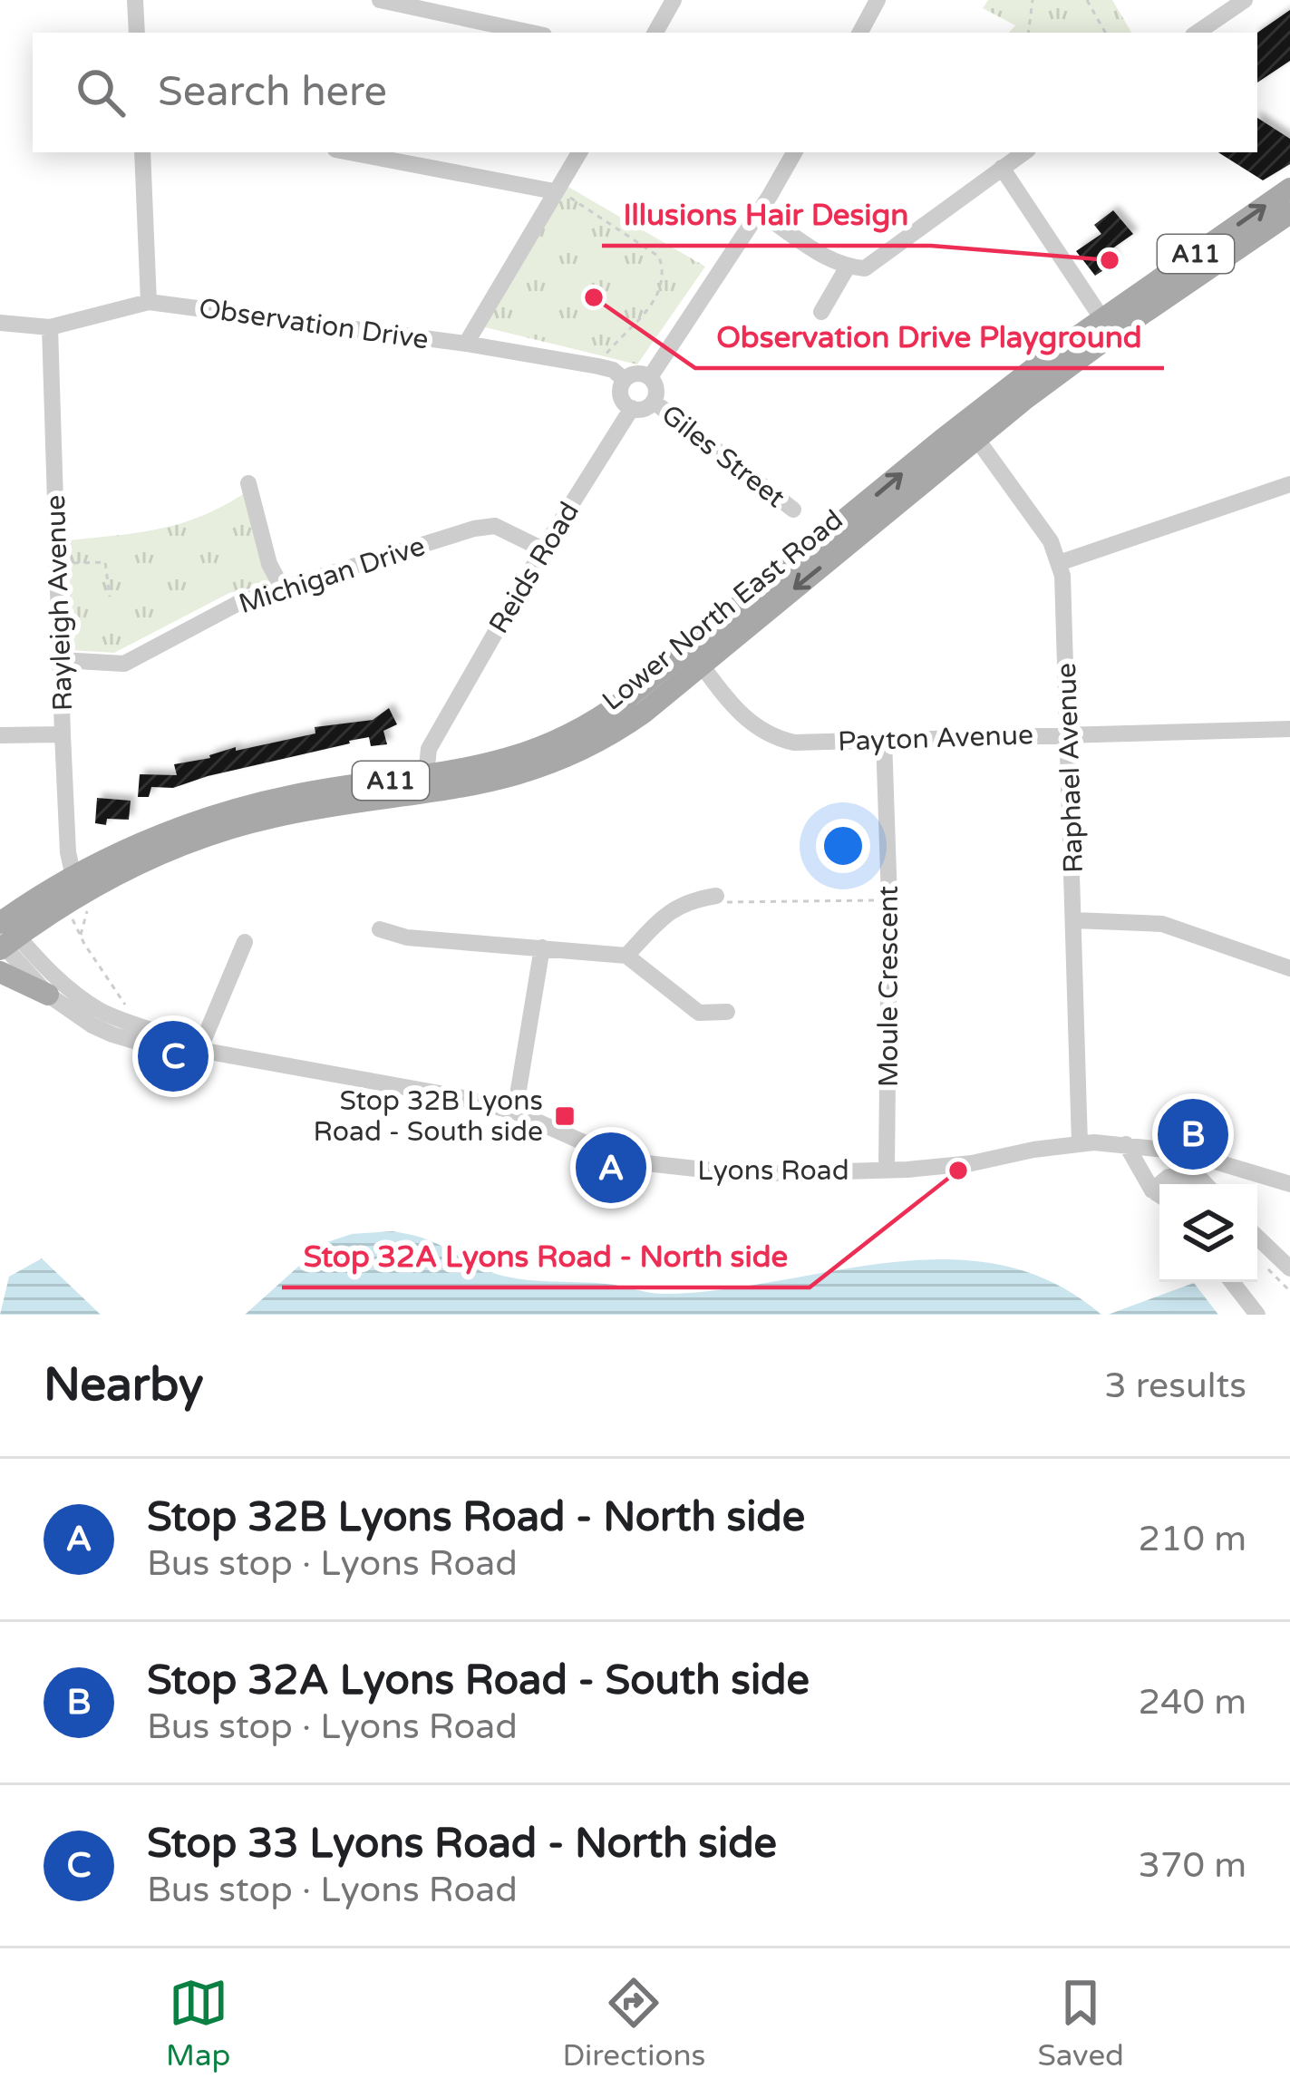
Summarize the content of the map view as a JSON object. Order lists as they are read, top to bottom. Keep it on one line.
{"streets":{"main road":["A11","Lower North East Road"],"street":["Observation Drive","Giles Street","Reids Road","Michigan Drive","Rayleigh Avenue","Payton Avenue","Raphael Avenue","Moule Crescent","Lyons Road"]},"crossings":[["Observation Drive","Giles Street"],["Observation Drive","Reids Road"],["Observation Drive","Rayleigh Avenue"],["Giles Street","Reids Road"],["Reids Road","Michigan Drive"],["Reids Road","Lower North East Road"],["Michigan Drive","Rayleigh Avenue"],["Rayleigh Avenue","Lower North East Road"],["Lower North East Road","Payton Avenue"],["Lower North East Road","Raphael Avenue"],["Lower North East Road","Lyons Road"],["Payton Avenue","Raphael Avenue"],["Payton Avenue","Moule Crescent"],["Raphael Avenue","Lyons Road"],["Moule Crescent","Lyons Road"]],"places":{"other":["Illusions Hair Design","Observation Drive Playground","Stop 32A Lyons Road - North side"],"transit":["Stop 32B Lyons Road - South side"]},"page":{"search":"Search here","pins":["C","B","A"],"heading":["Nearby","3 results"],"list":[{"mark":"A","name":"Stop 32B Lyons Road - North side","note":"Bus stop · Lyons Road","value":"210 m"},{"mark":"B","name":"Stop 32A Lyons Road - South side","note":"Bus stop · Lyons Road","value":"240 m"},{"mark":"C","name":"Stop 33 Lyons Road - North side","note":"Bus stop · Lyons Road","value":"370 m"}],"nav":["Map","Directions","Saved"]}}
